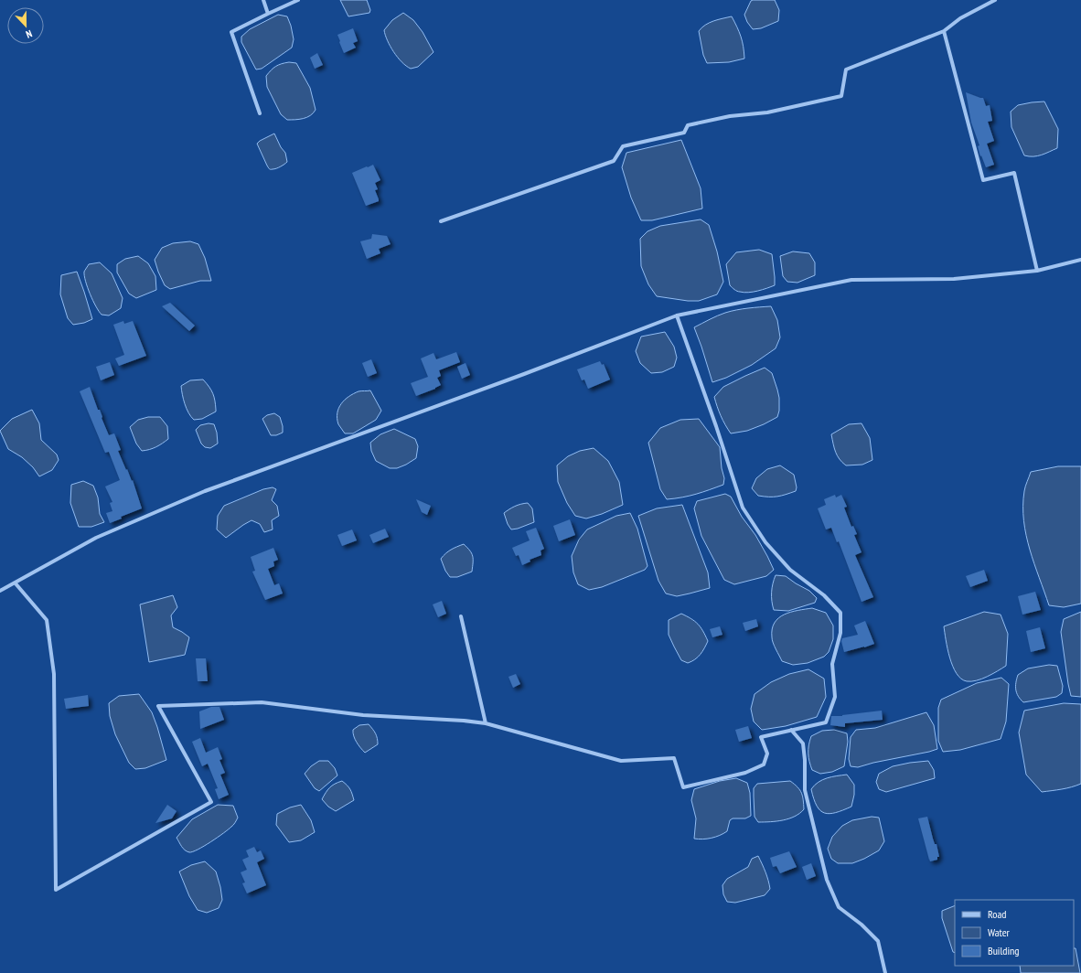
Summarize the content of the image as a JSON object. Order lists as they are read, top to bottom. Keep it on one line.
{"legend":["Road","Water","Building"],"north":"bottom"}
